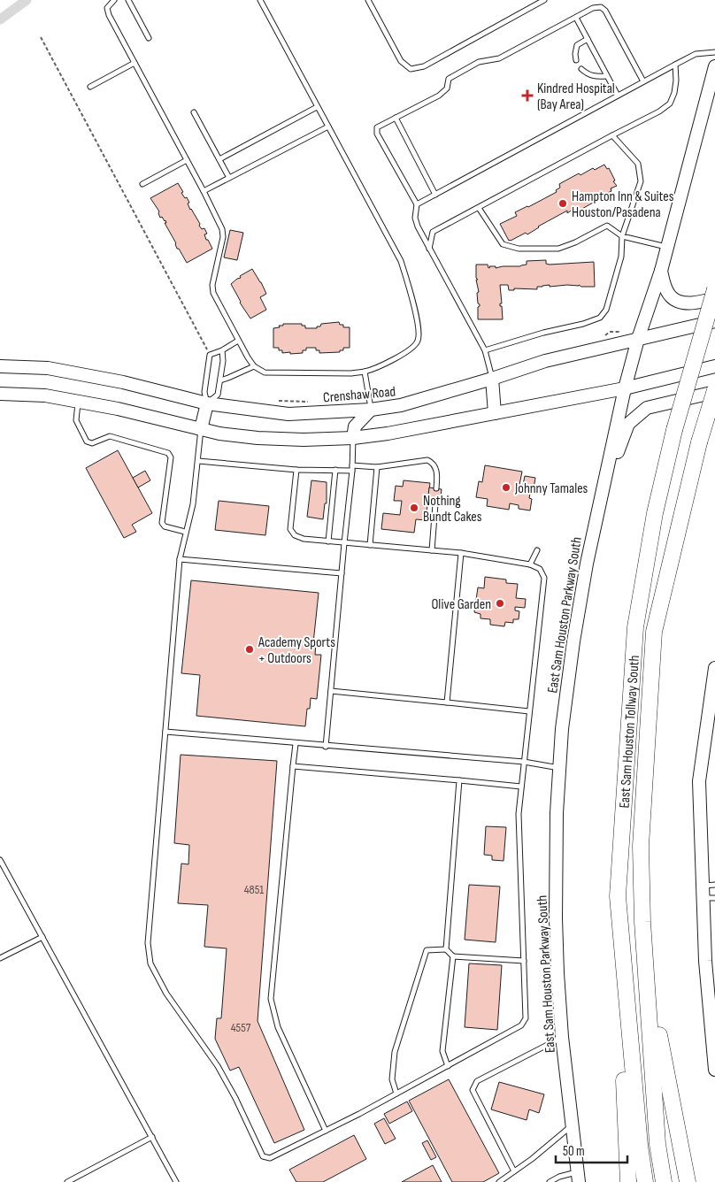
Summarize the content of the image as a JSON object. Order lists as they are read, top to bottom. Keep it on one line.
{"streets":{"highway":["East Sam Houston Tollway South"],"main road":["Crenshaw Road","East Sam Houston Parkway South"]},"crossings":[["Crenshaw Road","East Sam Houston Parkway South"]],"places":{"health":["Kindred Hospital (Bay Area)"],"other":["Hampton Inn & Suites Houston/Pasadena","Johnny Tamales","Nothing Bundt Cakes","Olive Garden","Academy Sports + Outdoors"]},"house_numbers":["4851","4557"],"scale_bar":"50 m"}
